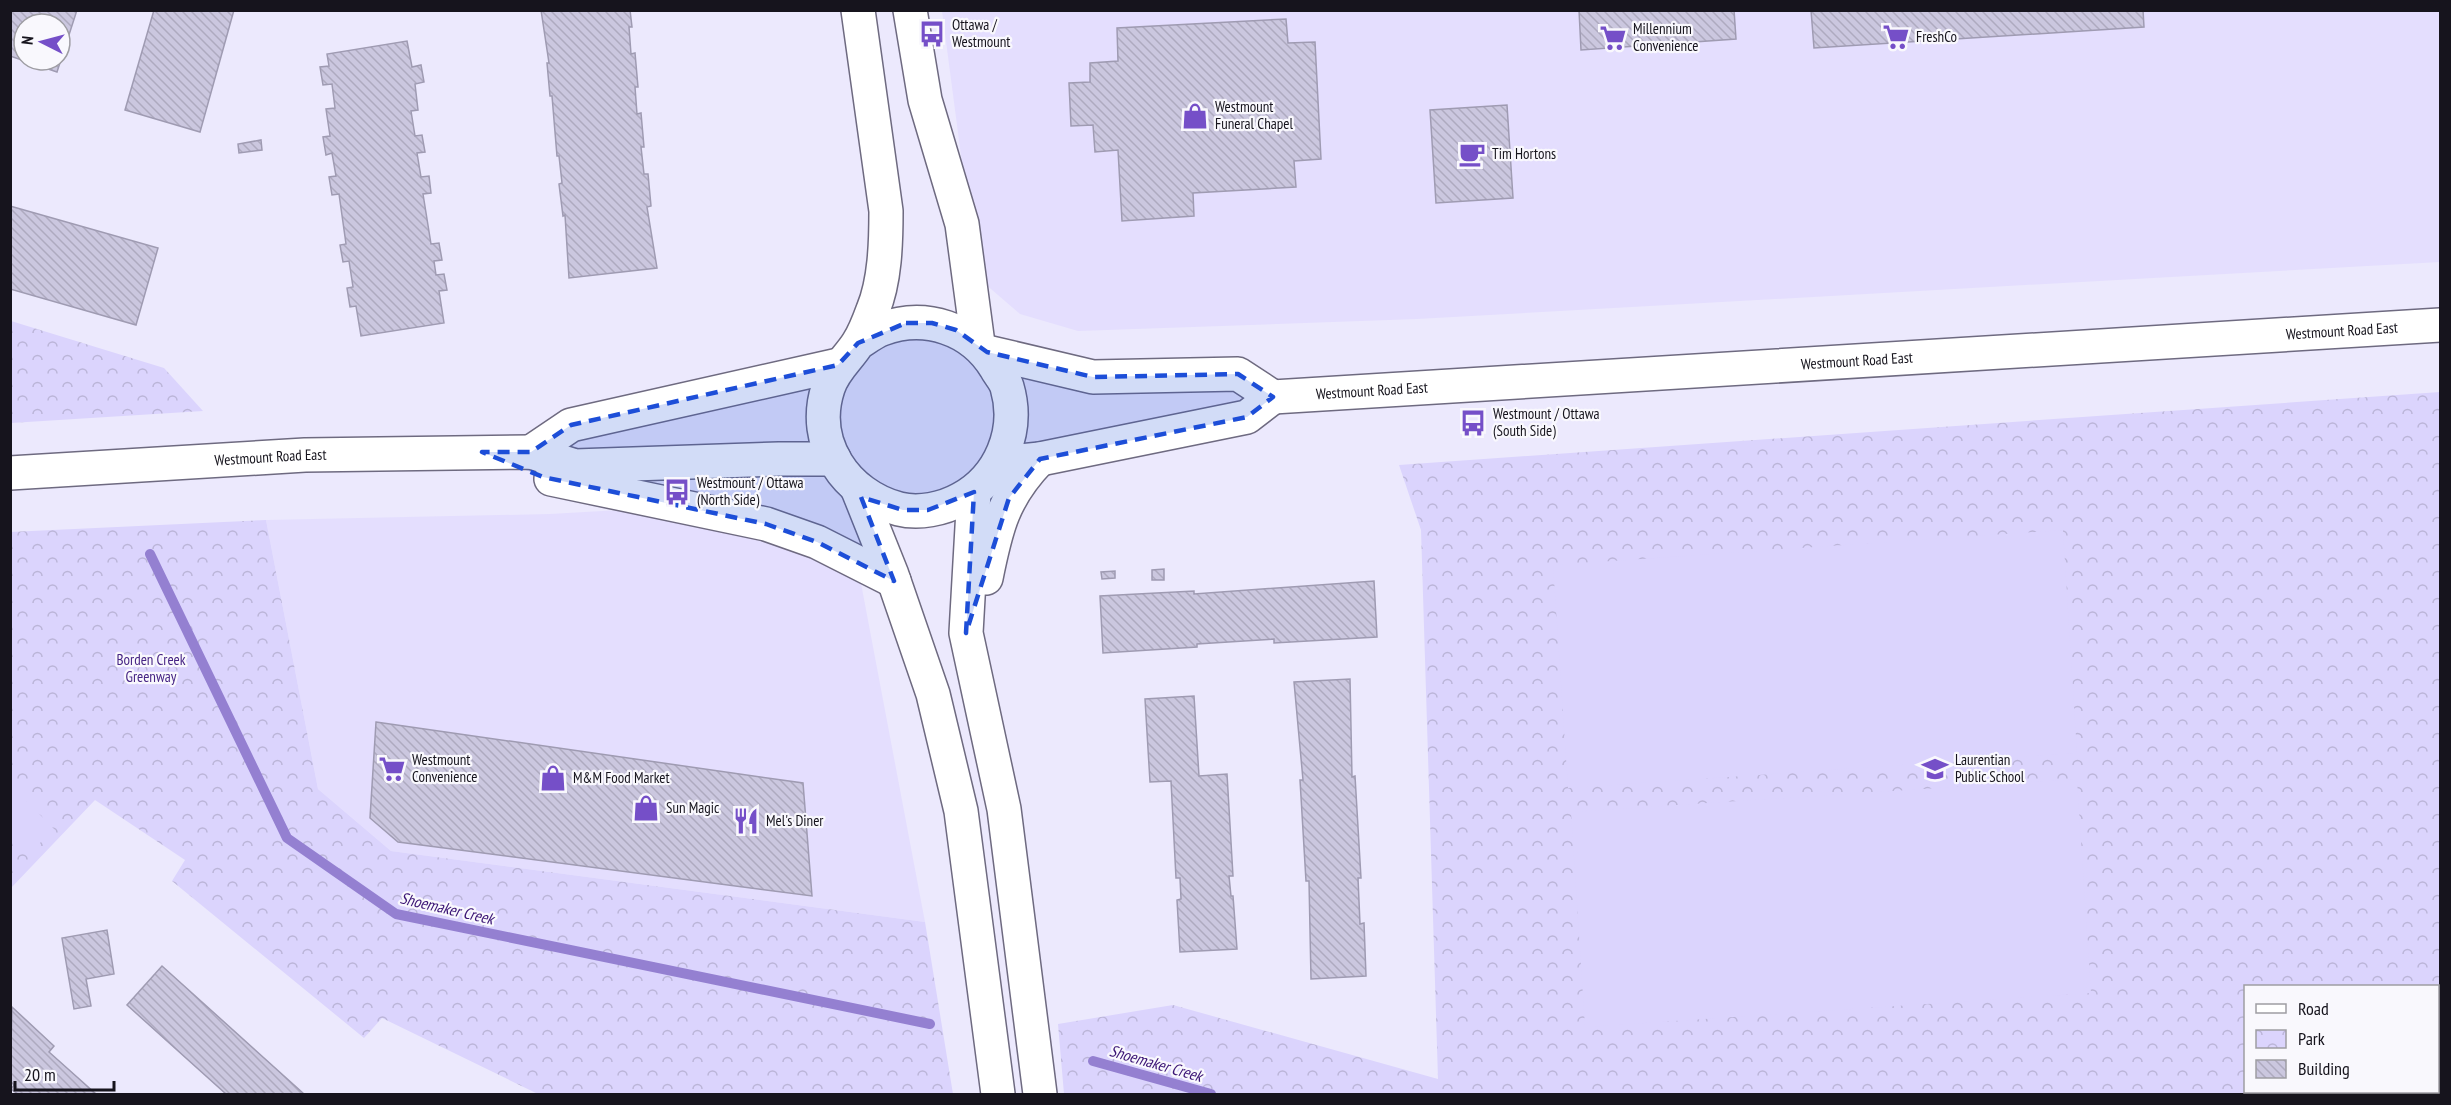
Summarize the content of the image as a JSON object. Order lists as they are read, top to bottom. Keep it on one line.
{"streets":{"main road":["Westmount Road East"]},"water":["Shoemaker Creek"],"parks":["Borden Creek Greenway"],"places":{"bus stop":["Ottawa / Westmount","Westmount / Ottawa (South Side)","Westmount / Ottawa (North Side)"],"supermarket":["FreshCo","Millennium Convenience","Westmount Convenience"],"shop":["Westmount Funeral Chapel","M&M Food Market","Sun Magic"],"cafe":["Tim Hortons"],"school or university":["Laurentian Public School"],"restaurant":["Mel's Diner"]},"legend":["Road","Park","Building"],"scale_bar":"20 m","north":"left"}
